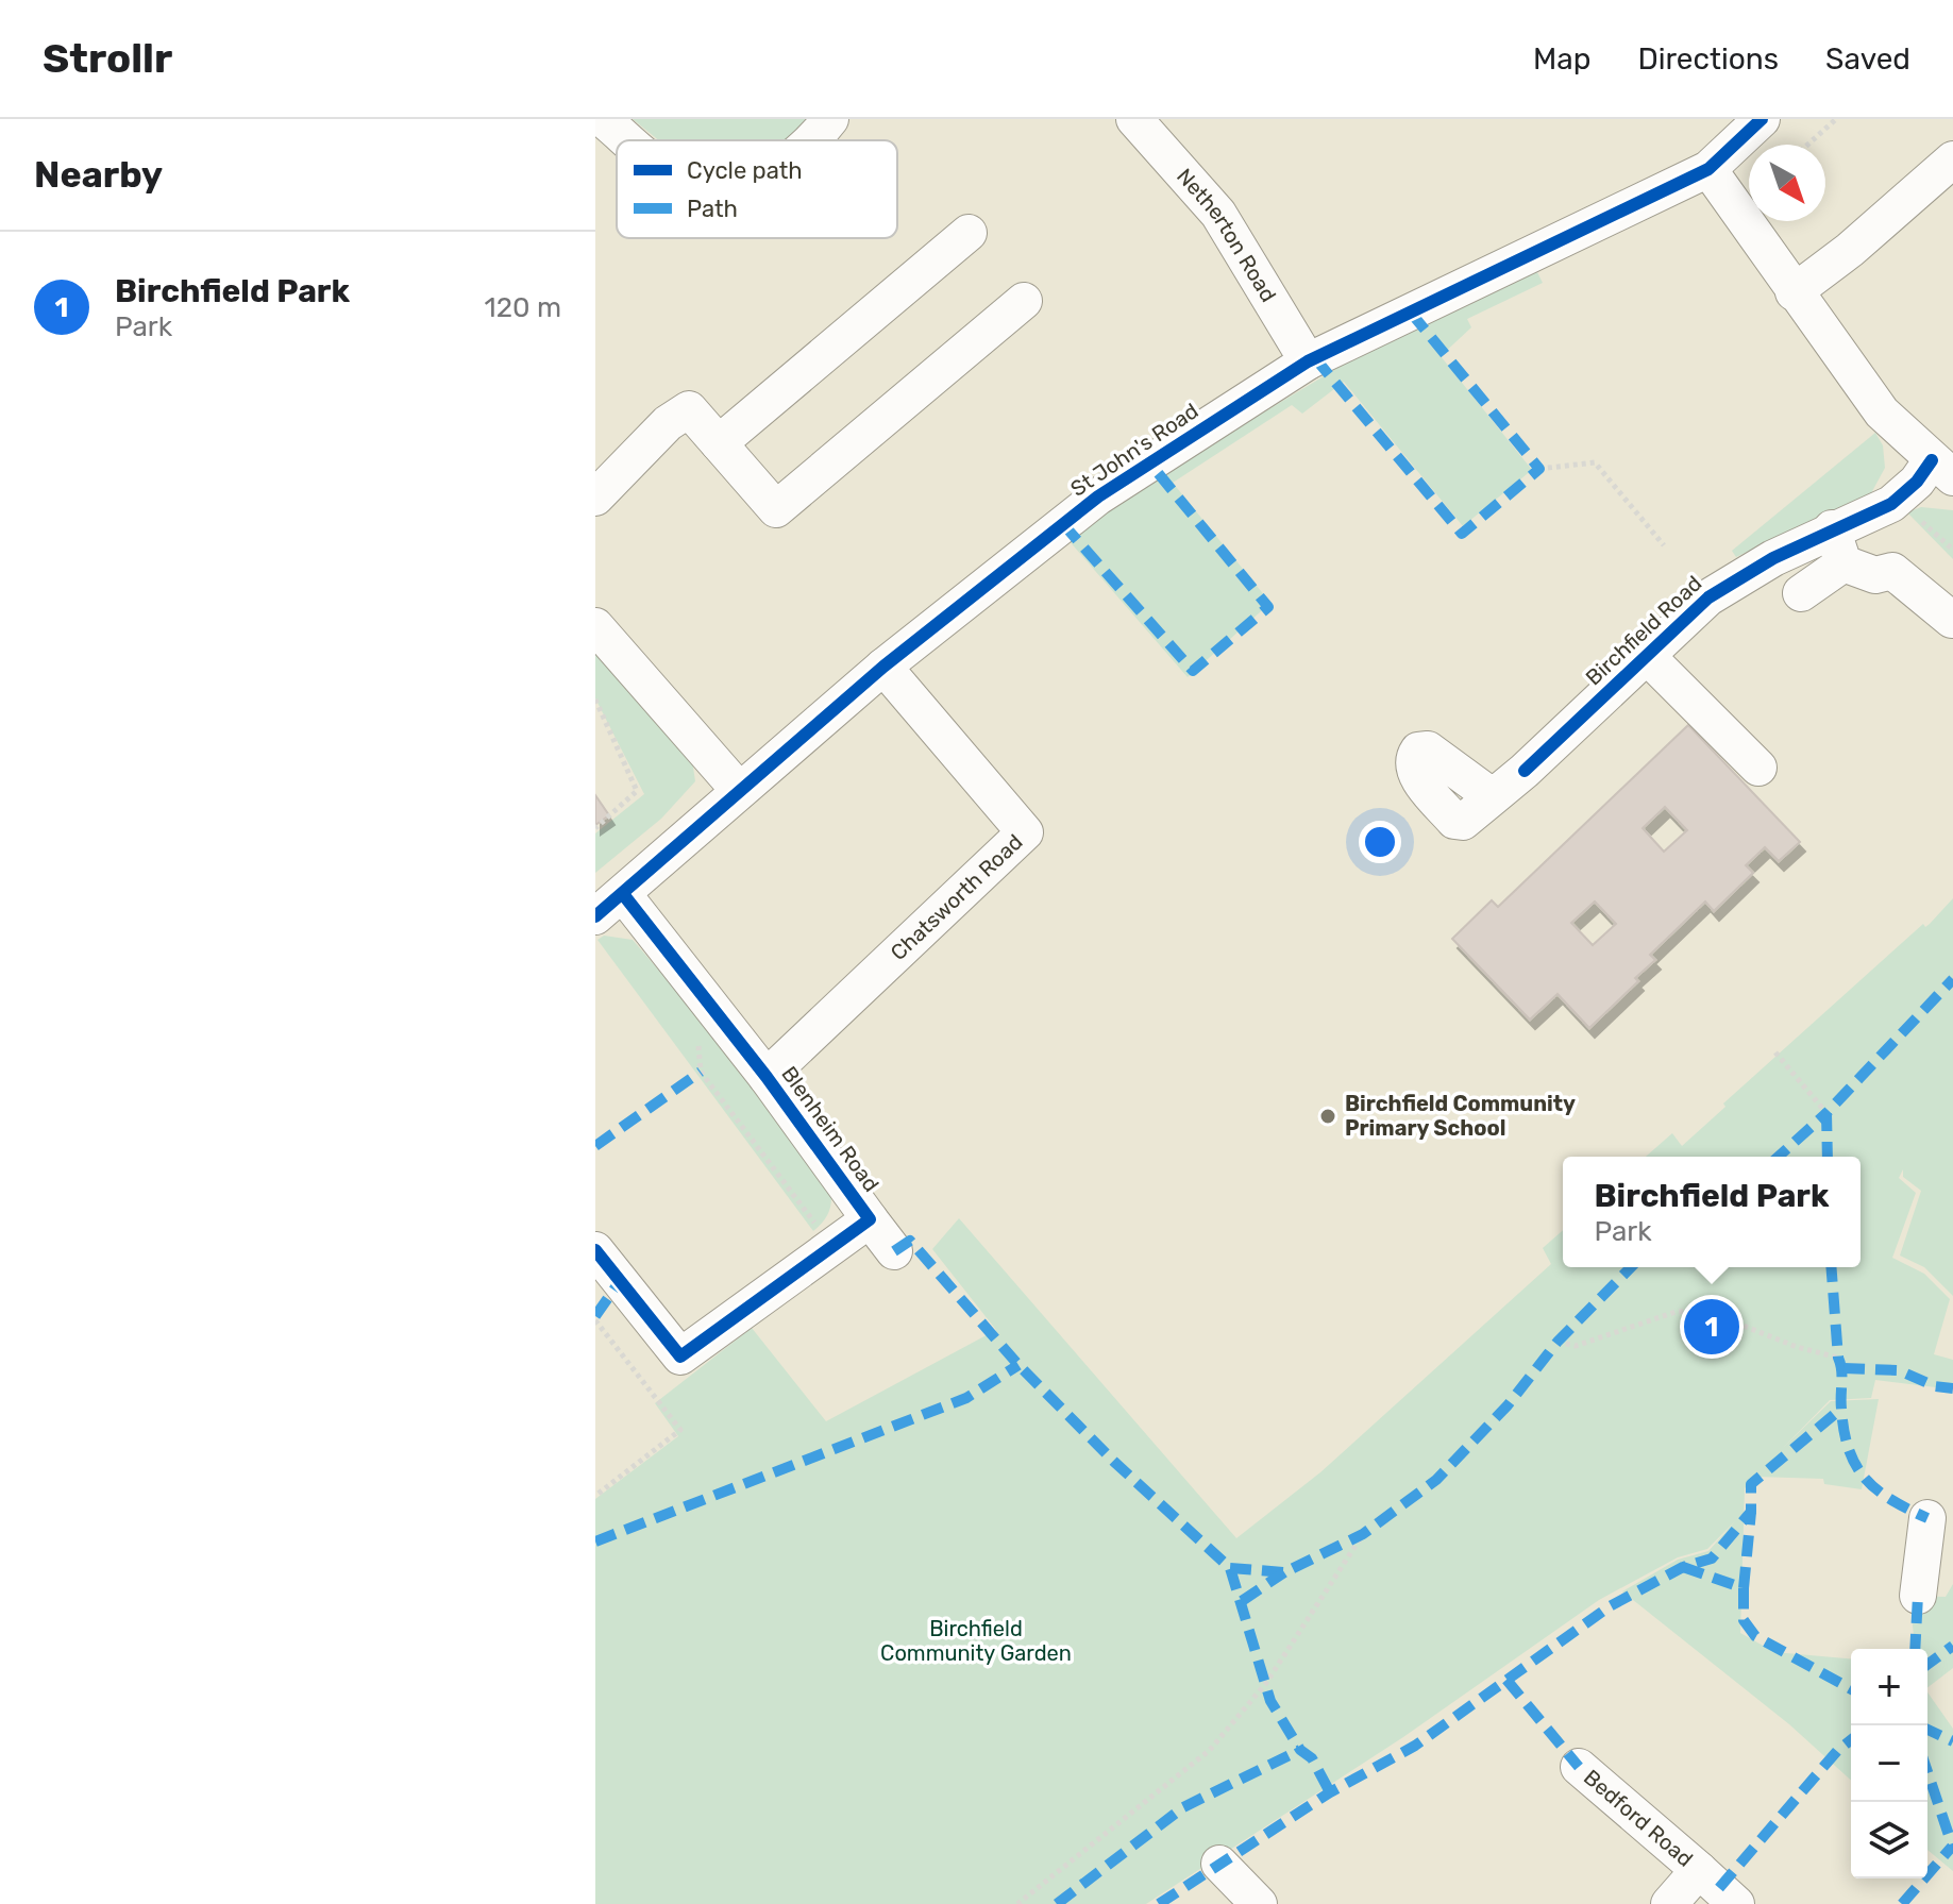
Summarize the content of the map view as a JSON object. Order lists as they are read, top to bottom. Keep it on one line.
{"streets":{"street":["Netherton Road","St John's Road","Birchfield Road","Chatsworth Road","Blenheim Road","Bedford Road"]},"crossings":[["Netherton Road","St John's Road"],["St John's Road","Birchfield Road"],["St John's Road","Chatsworth Road"],["St John's Road","Blenheim Road"],["Chatsworth Road","Blenheim Road"]],"parks":["Birchfield Community Garden"],"places":["Birchfield Community Primary School"],"legend":["Cycle path","Path"],"north":"bottom right","page":{"header":"Strollr","nav":["Map","Directions","Saved"],"heading":"Nearby","list":[{"mark":"1","name":"Birchfield Park","note":"Park","value":"120 m"}],"popup":["Birchfield Park","Park"],"pins":"1","map_buttons":["+","−"]}}
